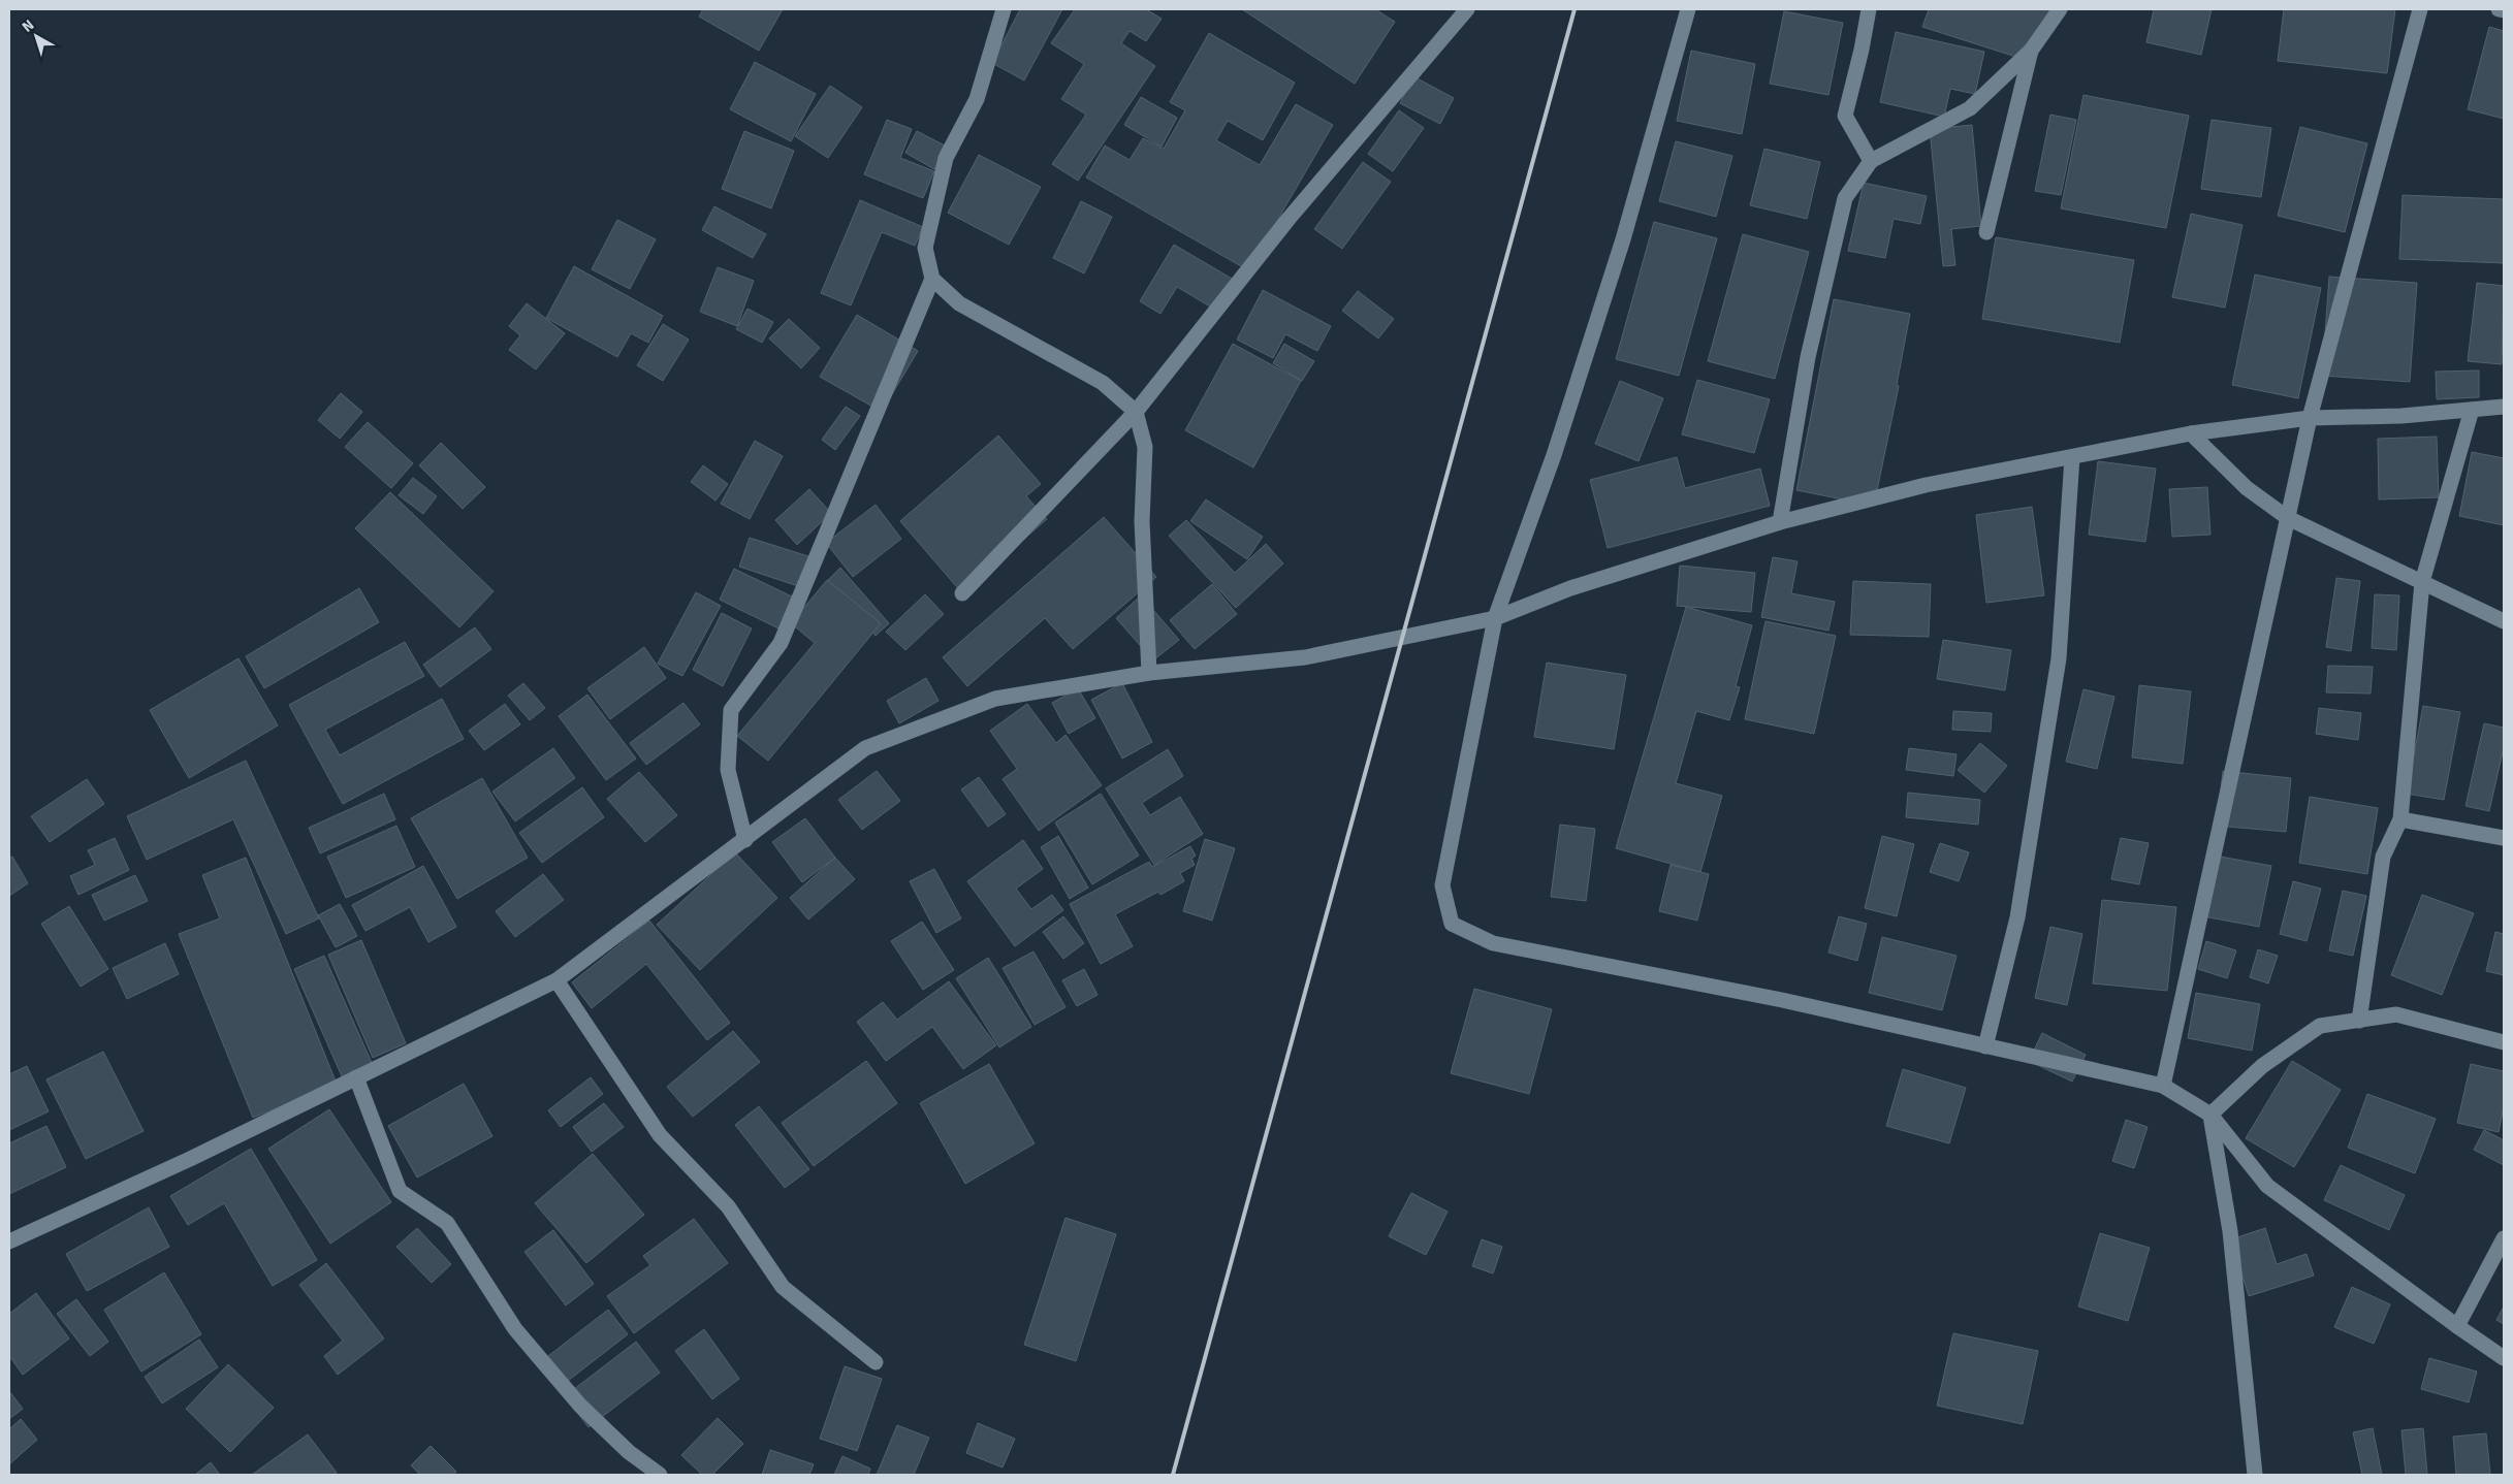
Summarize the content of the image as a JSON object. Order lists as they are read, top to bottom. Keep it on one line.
{"north":"top left"}
